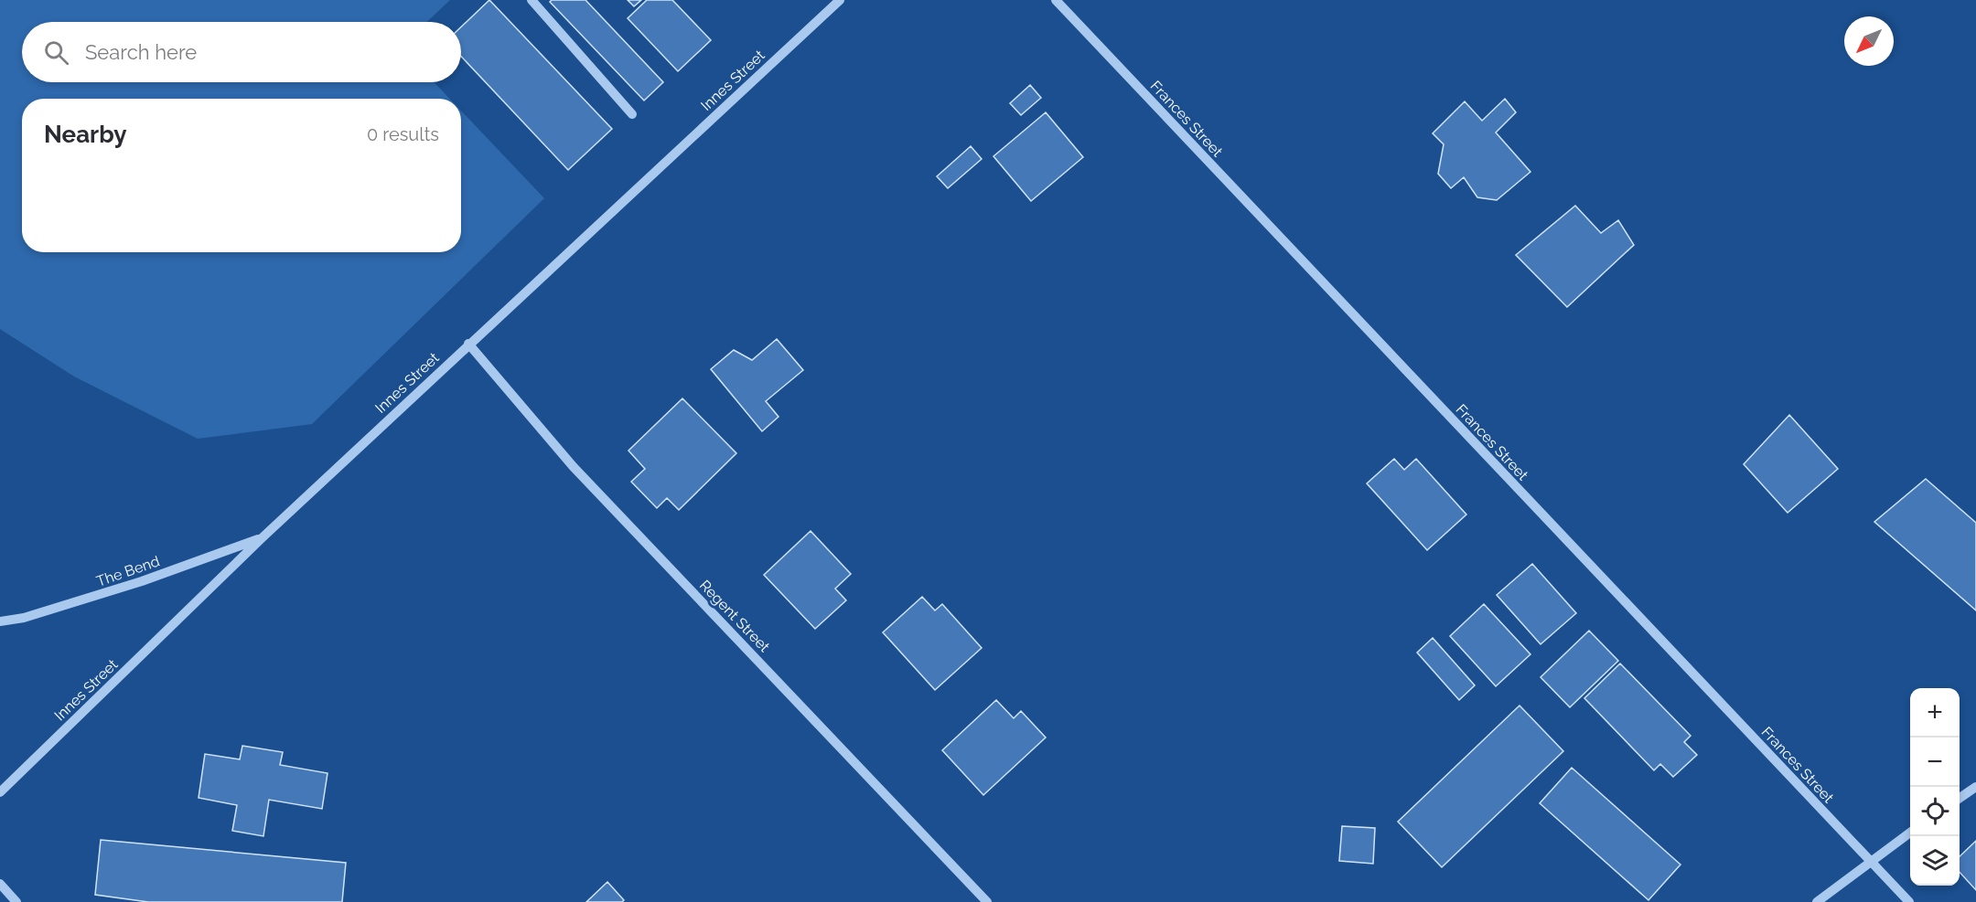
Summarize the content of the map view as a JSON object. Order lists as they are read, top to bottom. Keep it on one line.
{"streets":{"street":["Innes Street","Frances Street","The Bend","Regent Street"]},"crossings":[["Innes Street","The Bend"],["Innes Street","Regent Street"]],"north":"bottom left","page":{"search":"Search here","heading":["Nearby","0 results"],"map_buttons":["+","−"]}}
